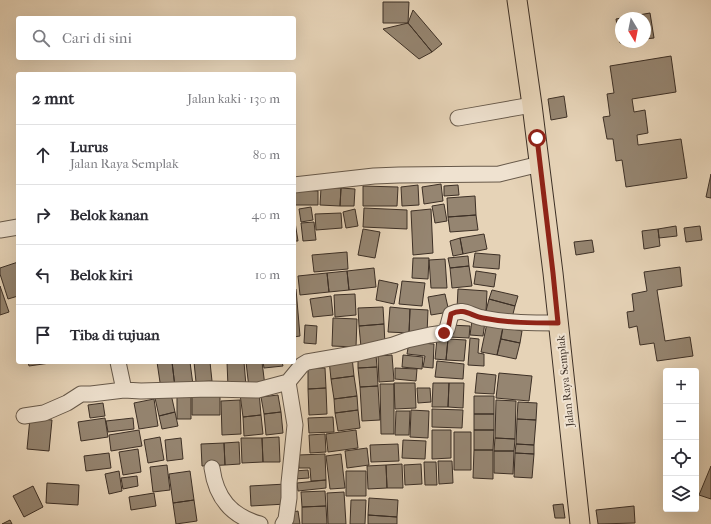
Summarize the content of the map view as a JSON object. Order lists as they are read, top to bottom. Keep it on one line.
{"streets":{"main road":["Jalan Raya Semplak"]},"north":"bottom","page":{"search":"Cari di sini","heading":["2 mnt","Jalan kaki · 130 m"],"list":[["Lurus","Jalan Raya Semplak","80 m"],["Belok kanan","40 m"],["Belok kiri","10 m"],"Tiba di tujuan"],"map_buttons":["+","−"]}}
